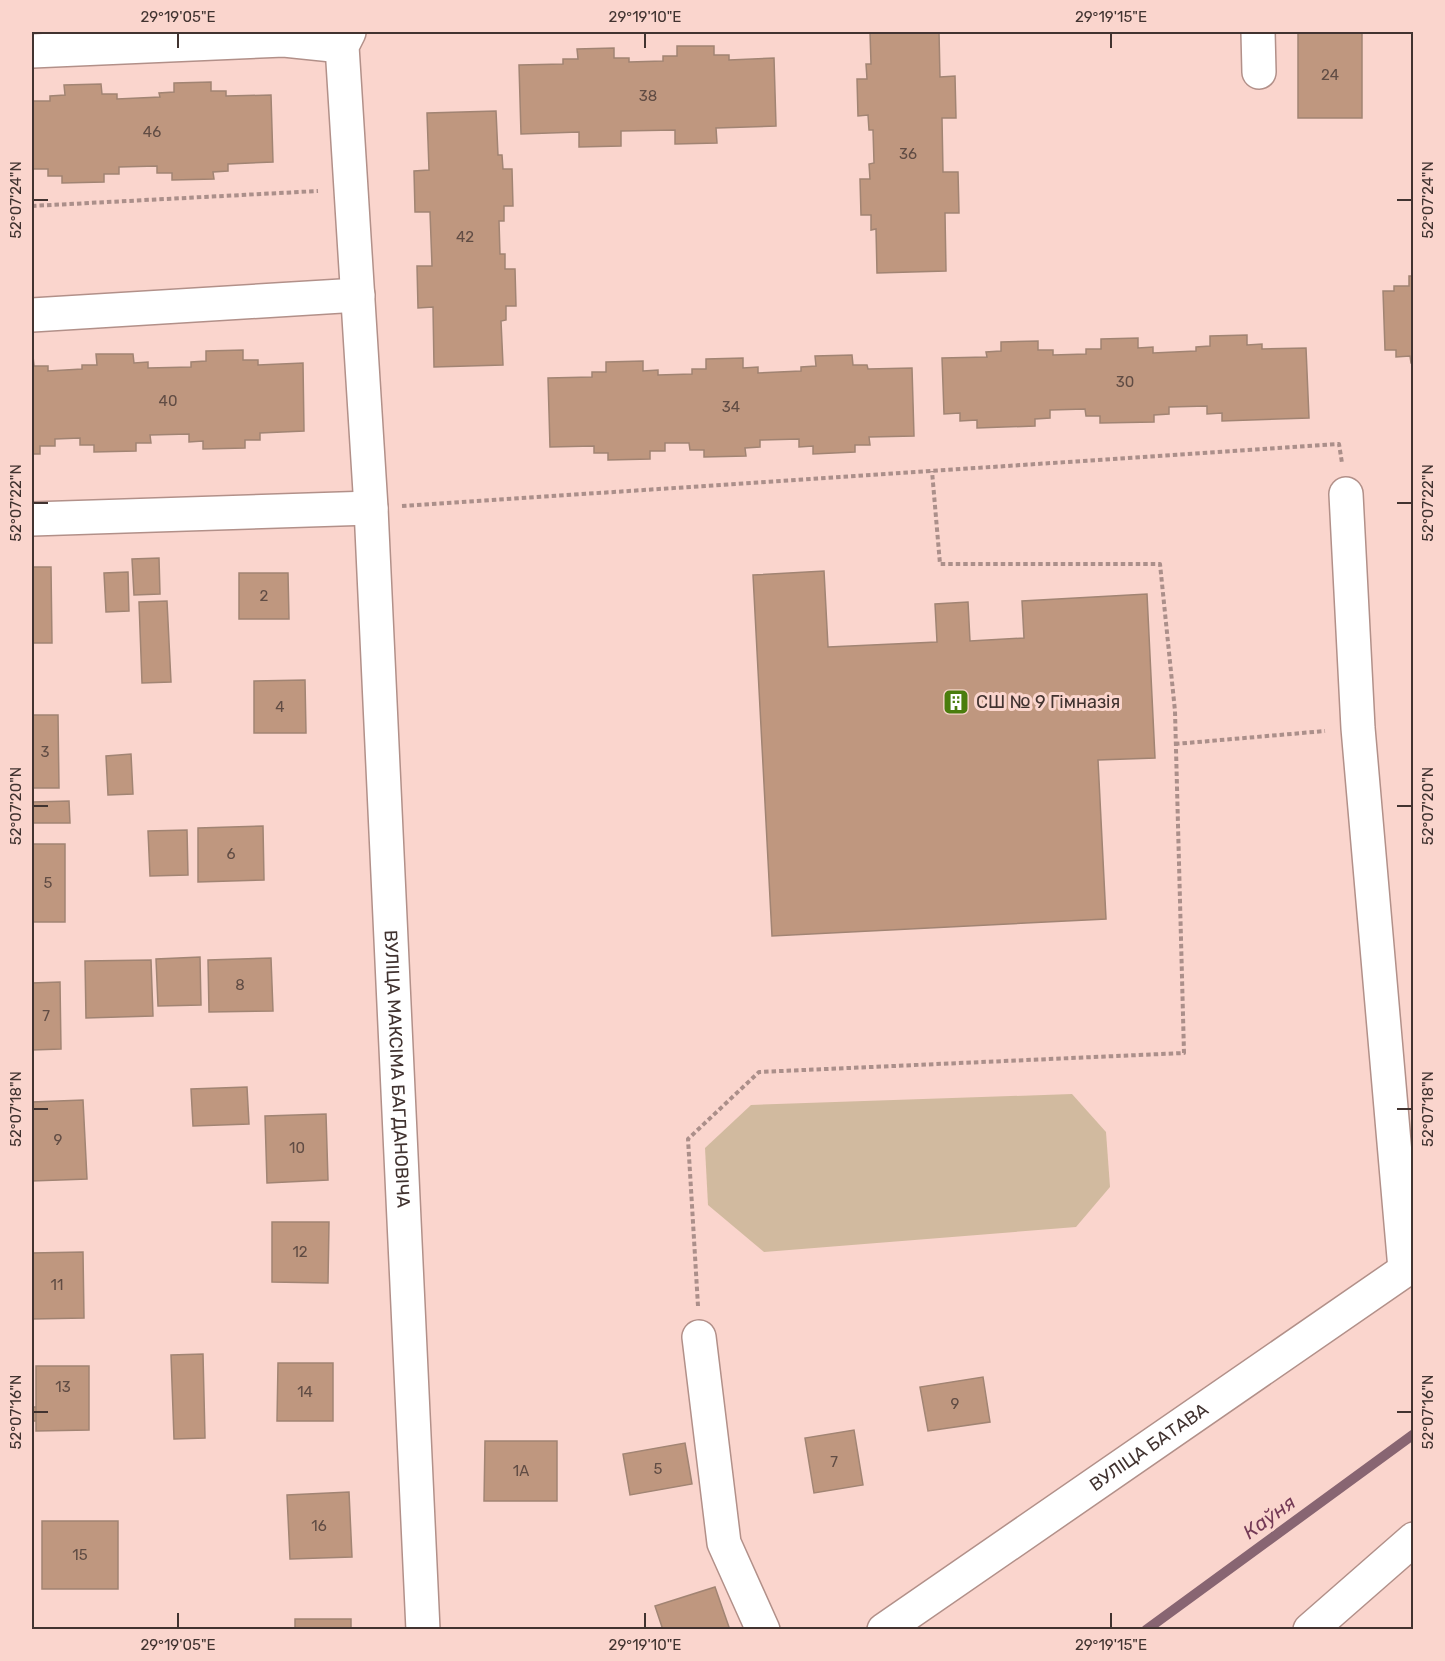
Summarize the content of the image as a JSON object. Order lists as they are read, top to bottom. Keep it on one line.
{"streets":{"street":["ВУЛІЦА МАКСІМА БАГДАНОВІЧА","ВУЛІЦА БАТАВА"]},"water":["Каўня"],"places":{"building":["СШ № 9 Гімназія"]},"house_numbers":["24","38","46","36","42","30","40","34","2","4","3","6","5","8","7","9","10","12","11","13","14","9","7","5","1А","16","15"],"coordinates":["29°19'05\"E","29°19'10\"E","29°19'15\"E","52°07'24\"N","52°07'22\"N","52°07'20\"N","52°07'18\"N","52°07'16\"N"]}
